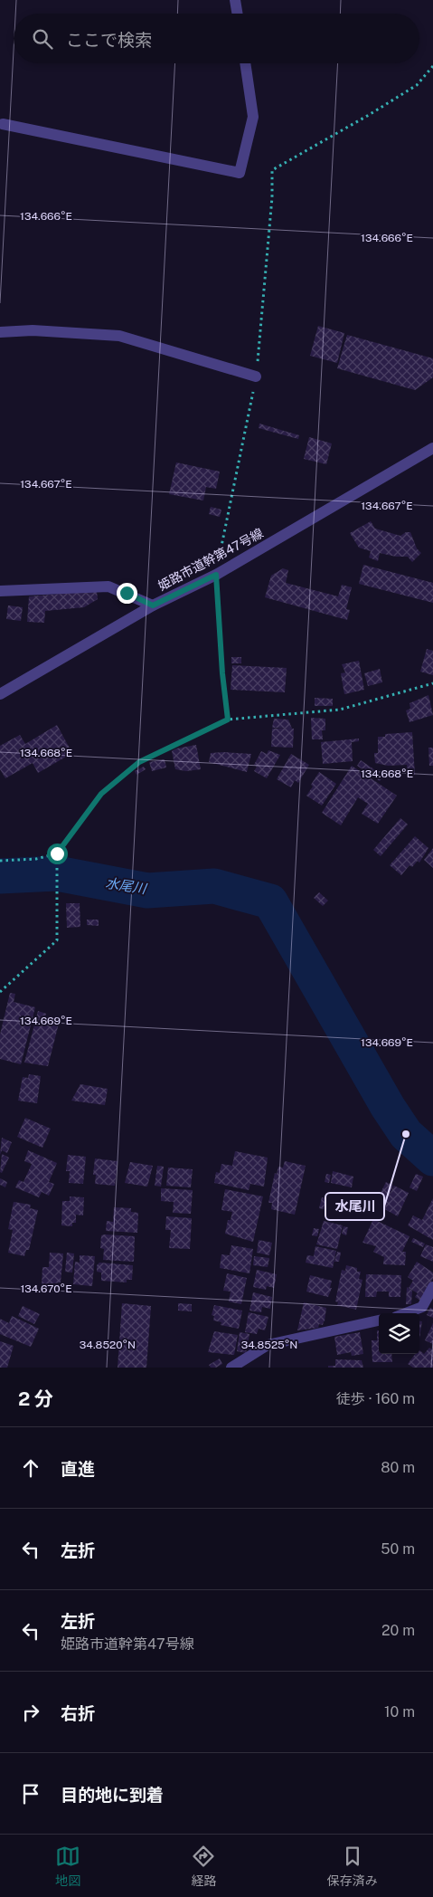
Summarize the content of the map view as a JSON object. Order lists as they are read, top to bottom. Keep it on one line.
{"streets":{"street":["姫路市道幹第47号線"]},"water":["水尾川"],"places":["水尾川"],"page":{"search":"ここで検索","heading":["2 分","徒歩 · 160 m"],"list":[["直進","80 m"],["左折","50 m"],["左折","姫路市道幹第47号線","20 m"],["右折","10 m"],"目的地に到着"],"nav":["地図","経路","保存済み"]},"coordinates":["134.666°E","134.667°E","134.668°E","134.669°E","134.670°E","34.8520°N","34.8525°N"]}
